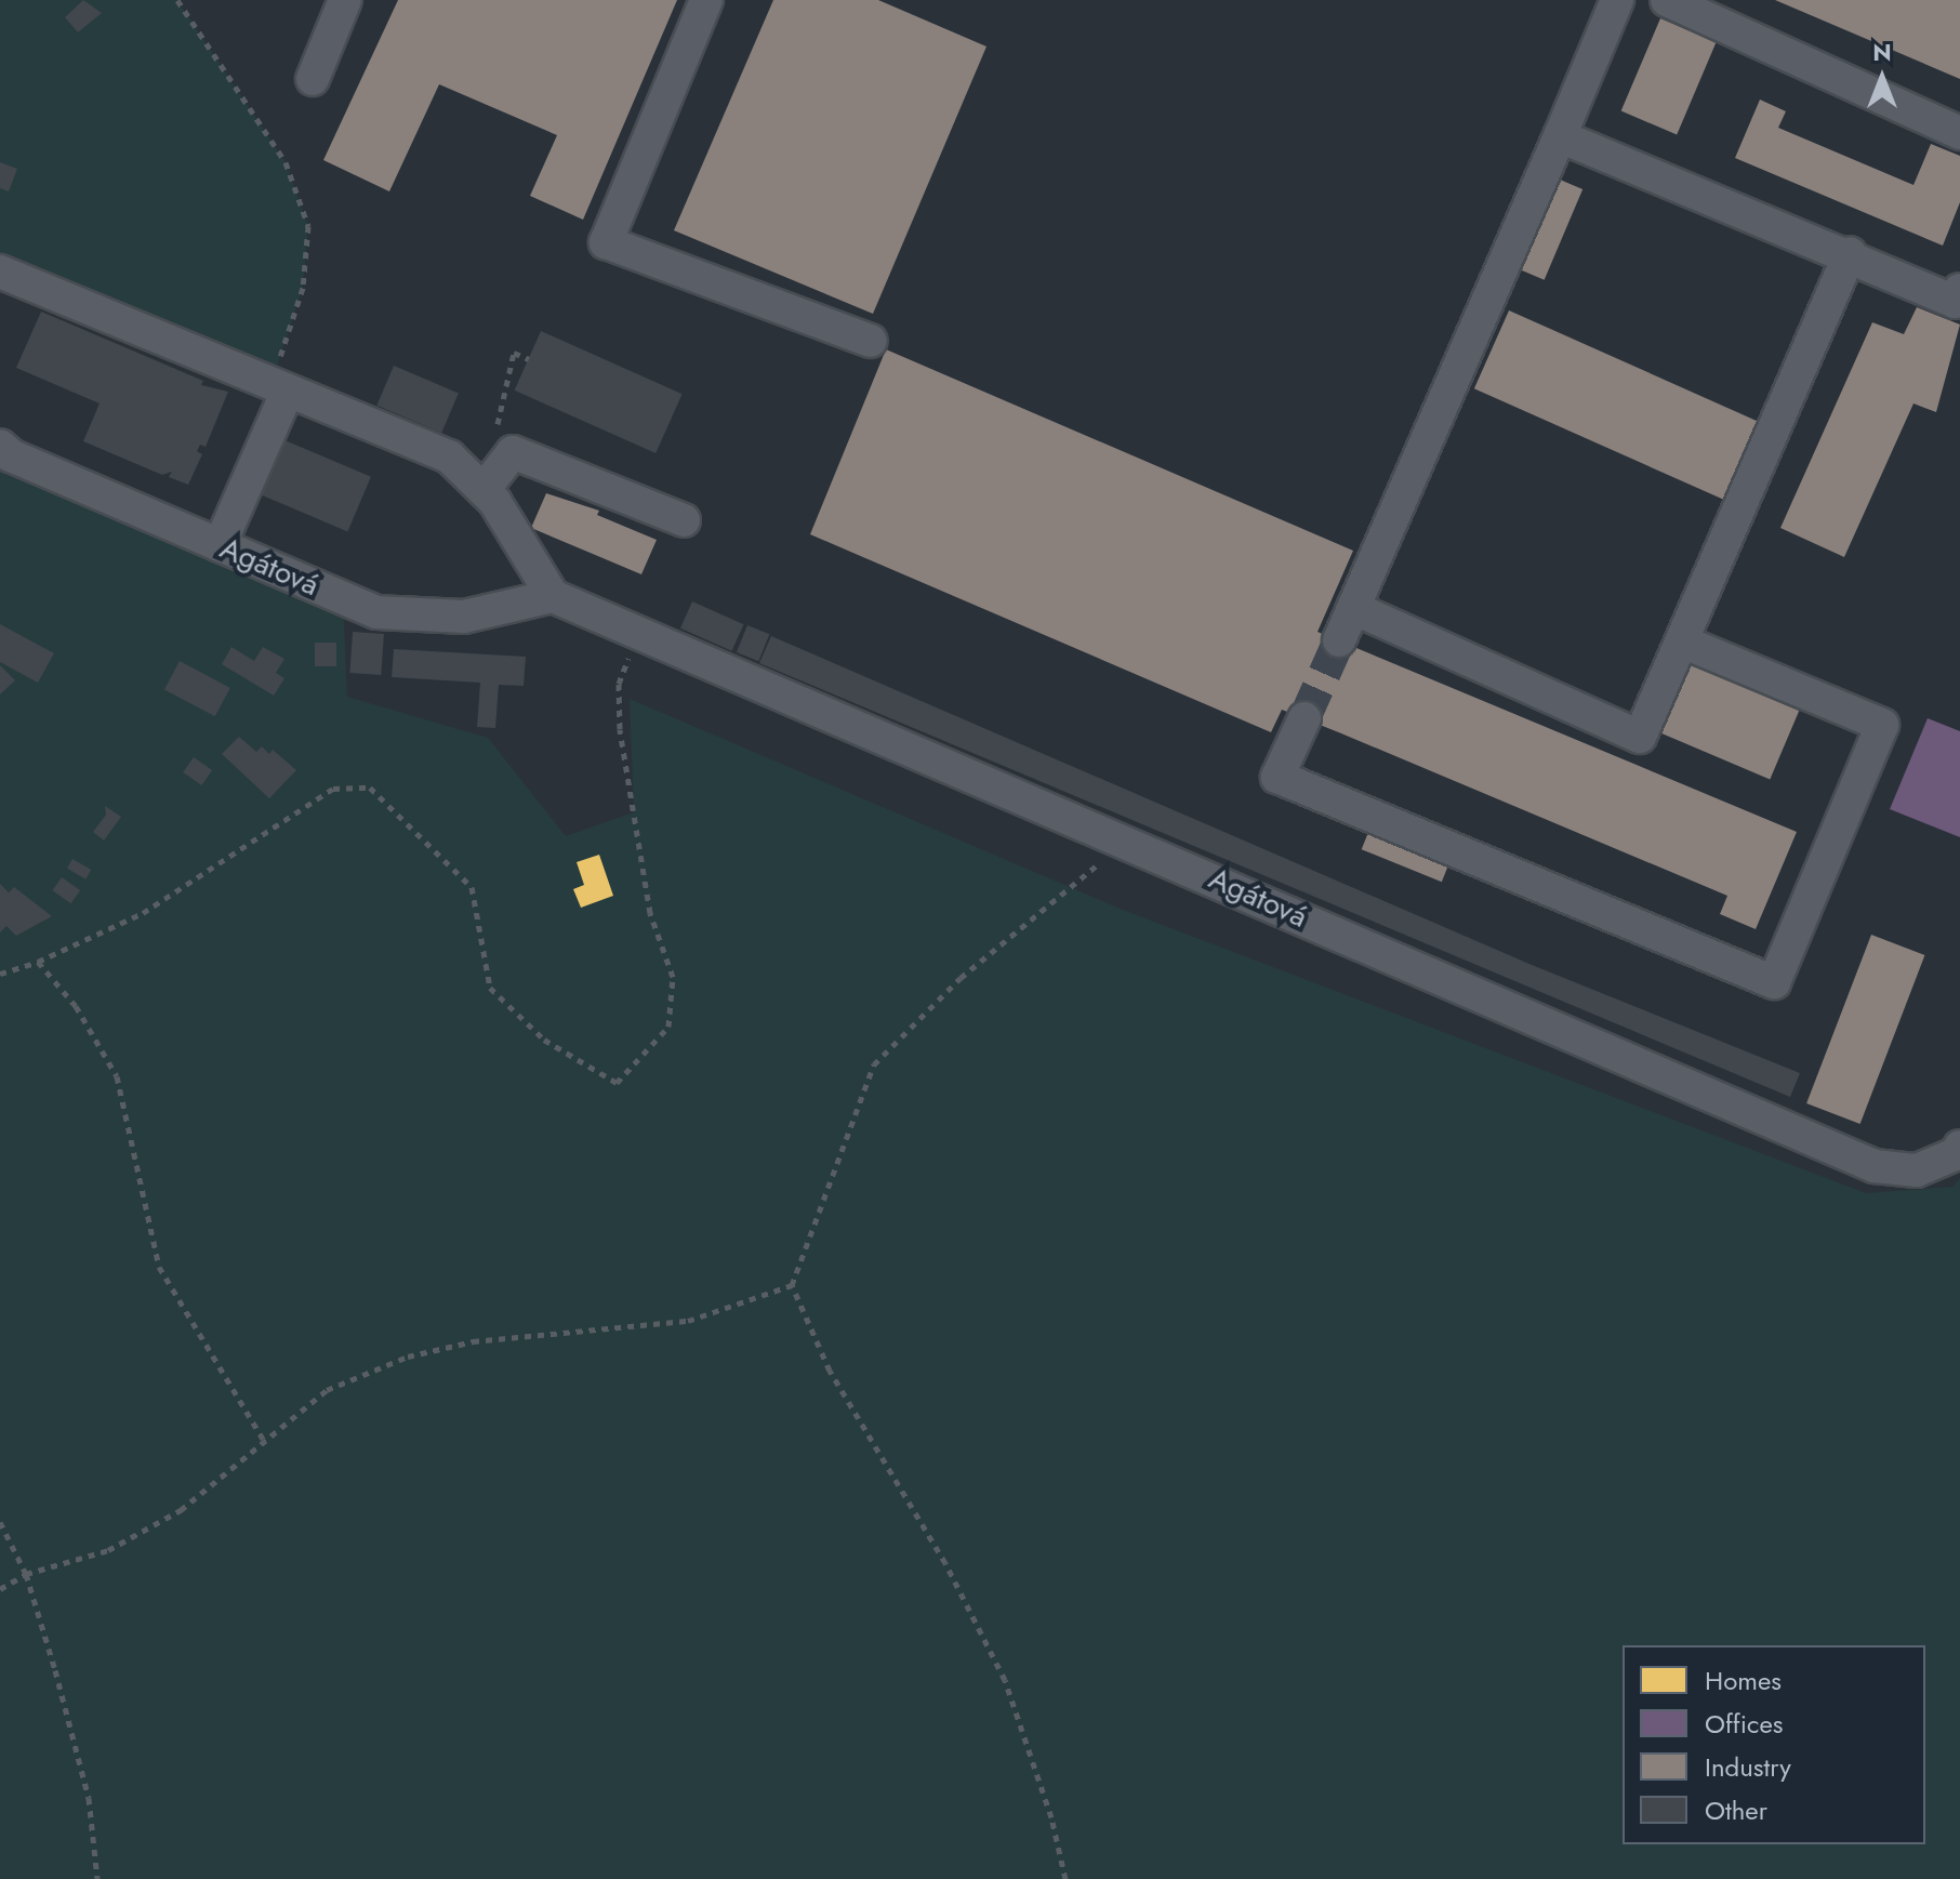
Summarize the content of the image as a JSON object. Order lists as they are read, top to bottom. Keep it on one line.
{"streets":{"street":["Agátová"]},"legend":["Homes","Offices","Industry","Other"],"north":"top"}
